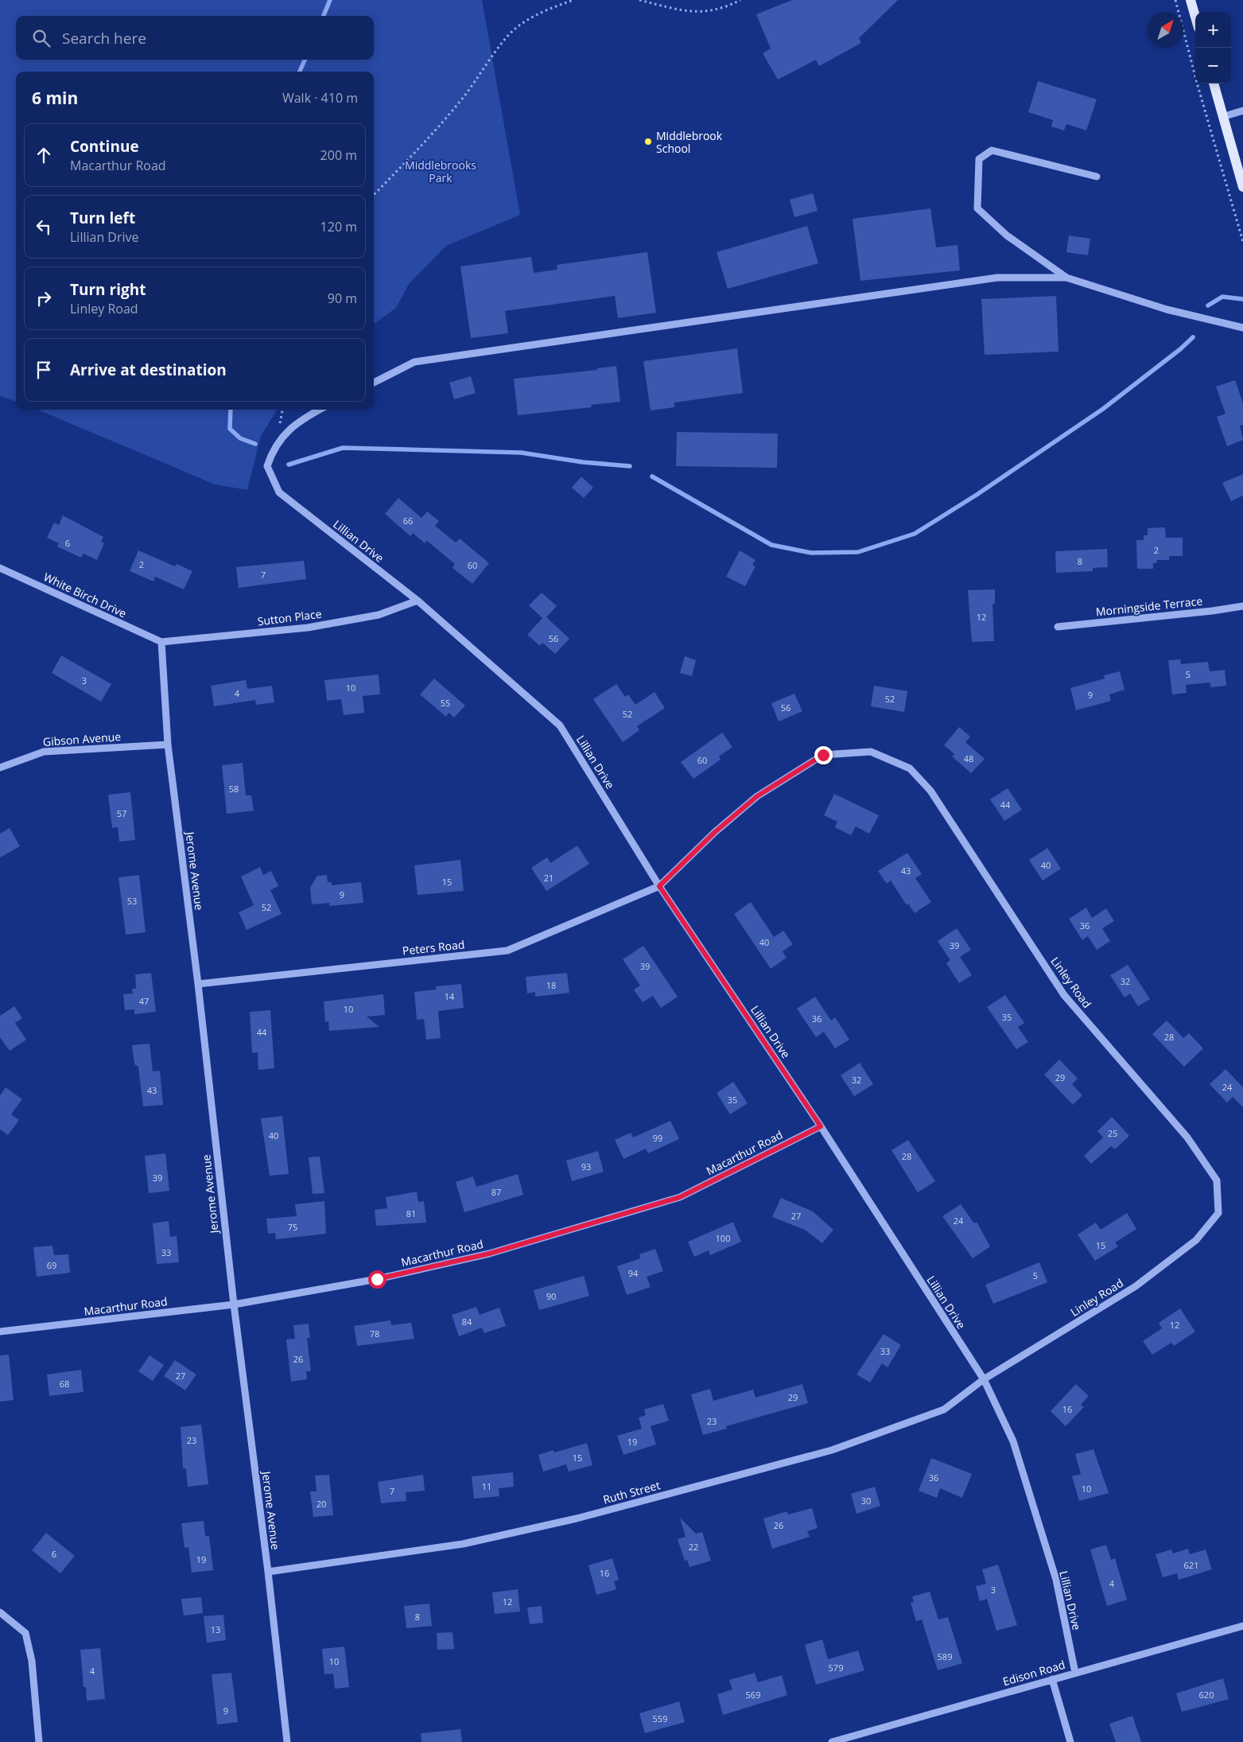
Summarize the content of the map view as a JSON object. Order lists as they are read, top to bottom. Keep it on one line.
{"streets":{"street":["Lillian Drive","White Birch Drive","Morningside Terrace","Sutton Place","Gibson Avenue","Jerome Avenue","Peters Road","Linley Road","Macarthur Road","Ruth Street","Edison Road"]},"crossings":[["Lillian Drive","Sutton Place"],["Lillian Drive","Peters Road"],["Lillian Drive","Linley Road"],["Lillian Drive","Macarthur Road"],["Lillian Drive","Ruth Street"],["Lillian Drive","Edison Road"],["White Birch Drive","Sutton Place"],["White Birch Drive","Jerome Avenue"],["Sutton Place","Jerome Avenue"],["Gibson Avenue","Jerome Avenue"],["Jerome Avenue","Peters Road"],["Jerome Avenue","Macarthur Road"],["Jerome Avenue","Ruth Street"],["Peters Road","Linley Road"],["Linley Road","Ruth Street"]],"parks":["Middlebrooks Park"],"places":["Middlebrook School"],"house_numbers":["66","6","2","8","2","60","7","12","56","5","3","10","4","9","52","55","56","52","48","60","58","44","57","40","43","21","15","9","53","52","36","40","39","39","32","18","14","47","10","35","36","44","28","29","32","24","43","35","25","40","99","28","93","39","87","81","27","24","75","100","15","33","69","94","5","90","84","12","78","33","26","27","68","29","16","23","23","19","15","36","11","10","7","30","20","26","22","6","19","621","16","4","3","12","8","13","589","10","579","4","569","620","9","559"],"north":"top right","page":{"map_buttons":["+","−"],"search":"Search here","heading":["6 min","Walk · 410 m"],"list":[["Continue","Macarthur Road","200 m"],["Turn left","Lillian Drive","120 m"],["Turn right","Linley Road","90 m"],"Arrive at destination"]}}
